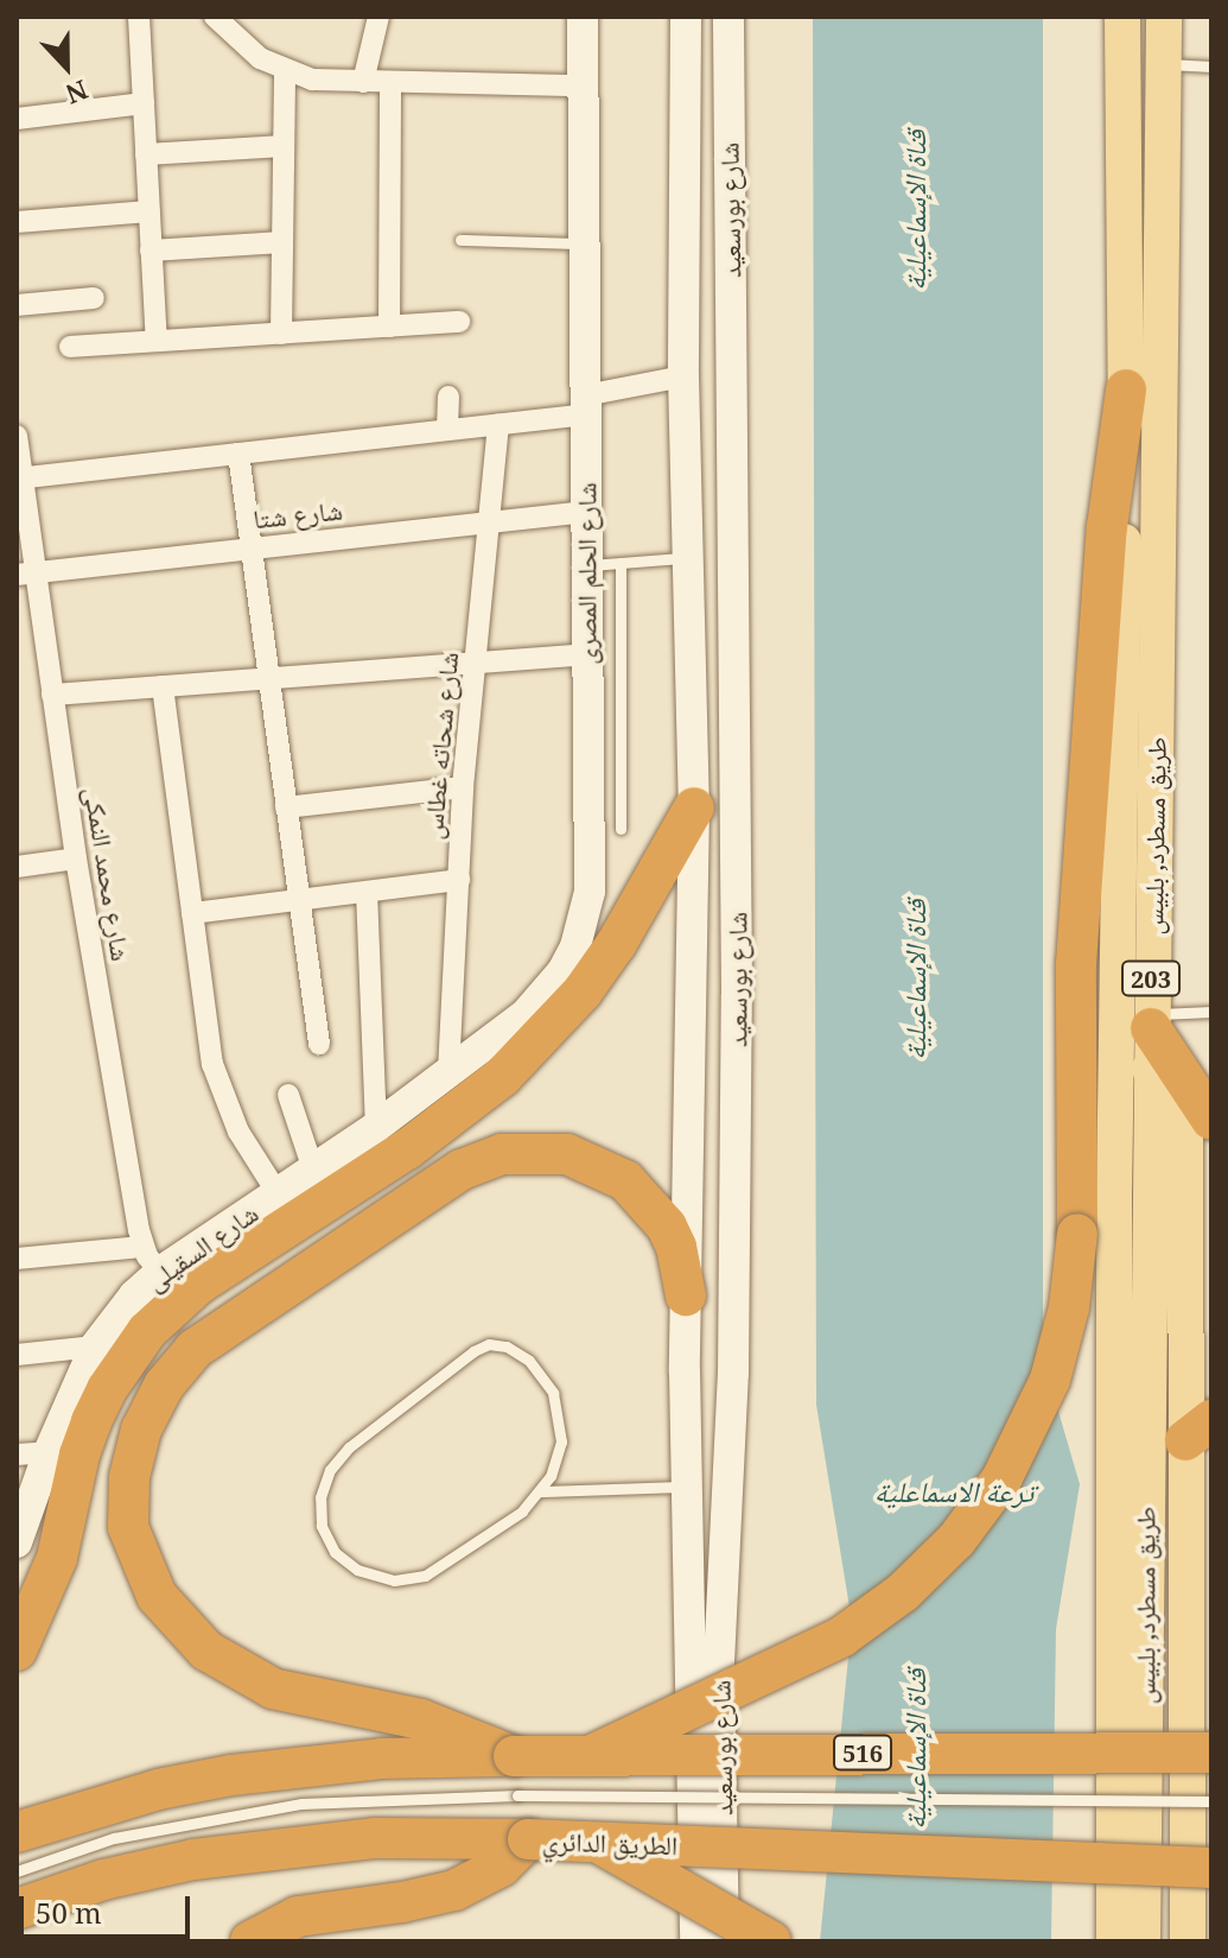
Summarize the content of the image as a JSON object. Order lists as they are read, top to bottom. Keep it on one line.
{"streets":{"highway":["516","الطريق الدائري"],"main road":["شارع بورسعيد","شارع الحلم المصرى","طريق مسطرد, بلبيس","203","شارع السقيلى"],"street":["شارع شتا","شارع شحاته غطاس","شارع محمد النمكى"]},"crossings":[["شارع شتا","شارع الحلم المصرى"],["شارع شتا","شارع شحاته غطاس"],["شارع شتا","شارع محمد النمكى"],["شارع الحلم المصرى","شارع شحاته غطاس"],["شارع الحلم المصرى","شارع السقيلى"],["شارع شحاته غطاس","شارع السقيلى"],["شارع محمد النمكى","شارع السقيلى"]],"water":["قناة الإسماعيلية","ترعة الاسماعلية"],"scale_bar":"50 m","north":"bottom"}
